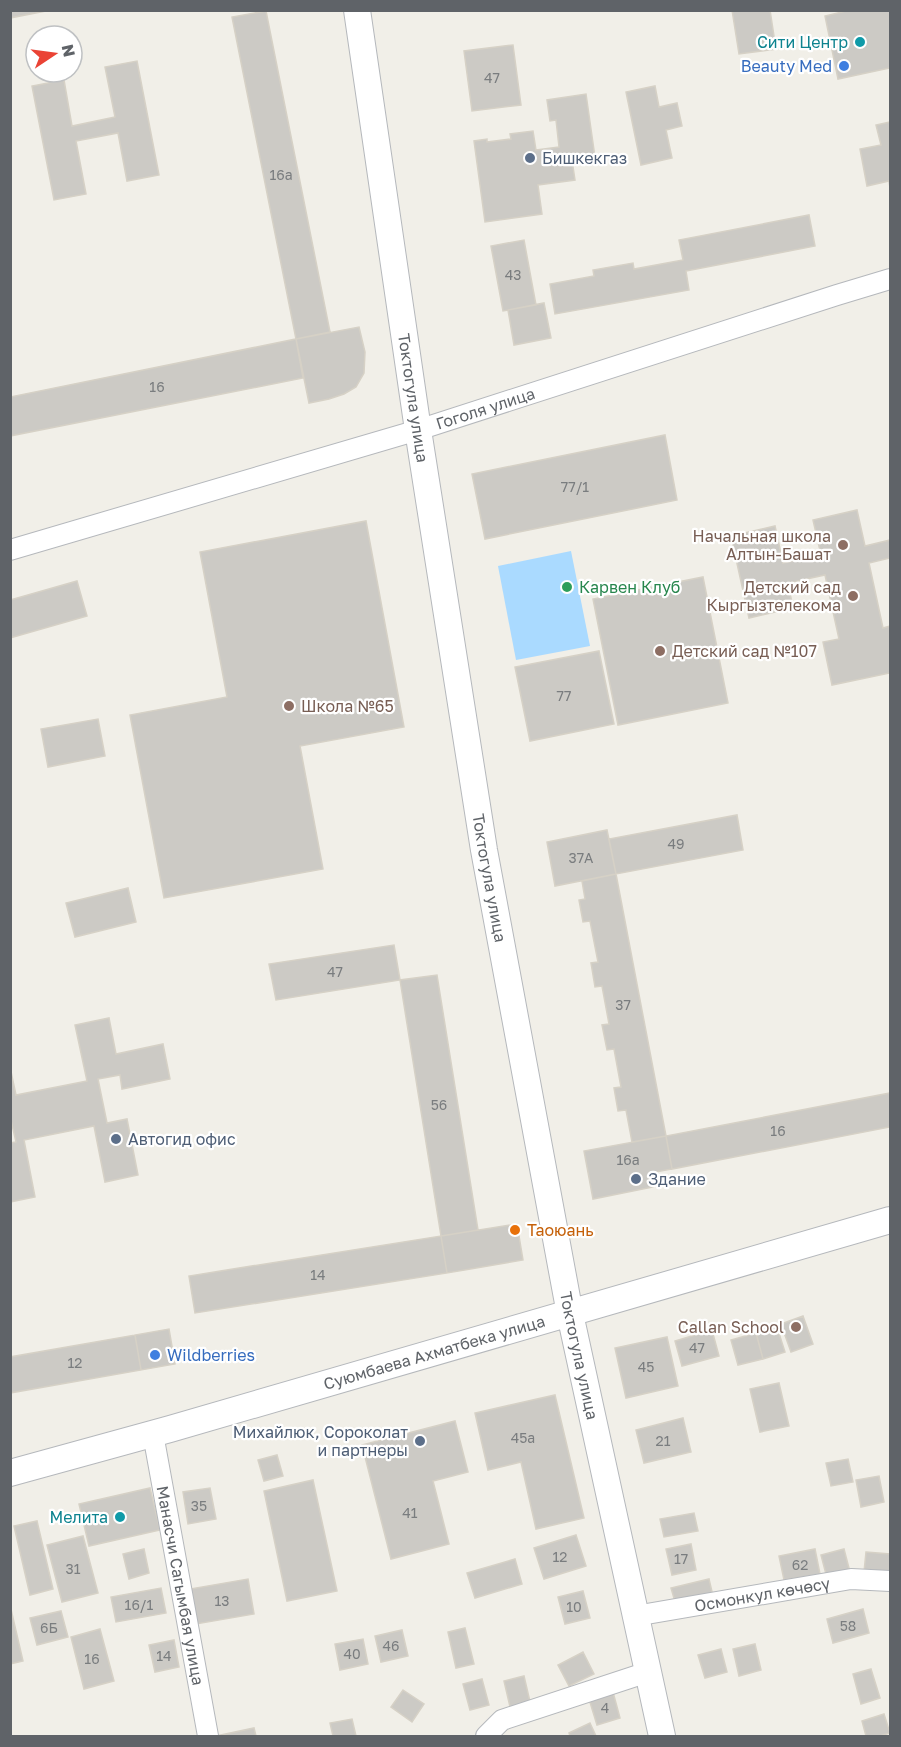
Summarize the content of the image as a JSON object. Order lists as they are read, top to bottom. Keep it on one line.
{"streets":{"street":["Токтогула улица","Гоголя улица","Суюмбаева Ахматбека улица","Манасчи Сагымбая улица","Осмонкул көчөсү"]},"crossings":[["Токтогула улица","Гоголя улица"],["Токтогула улица","Суюмбаева Ахматбека улица"],["Токтогула улица","Осмонкул көчөсү"],["Суюмбаева Ахматбека улица","Манасчи Сагымбая улица"]],"places":["Сити Центр","Beauty Med","Бишкекгаз","Начальная школа Алтын-Башат","Карвен Клуб","Детский сад Кыргызтелекома","Детский сад №107","Школа №65","Автогид офис","Здание","Таоюань","Callan School","Wildberries","Михайлюк, Сороколат и партнеры","Мелита"],"house_numbers":["47","16а","43","16","77/1","77","49","37А","47","37","56","16","16а","14","47","12","45","45а","21","35","41","12","17","62","31","13","16/1","10","58","6Б","46","40","14","16","4"],"north":"right"}
